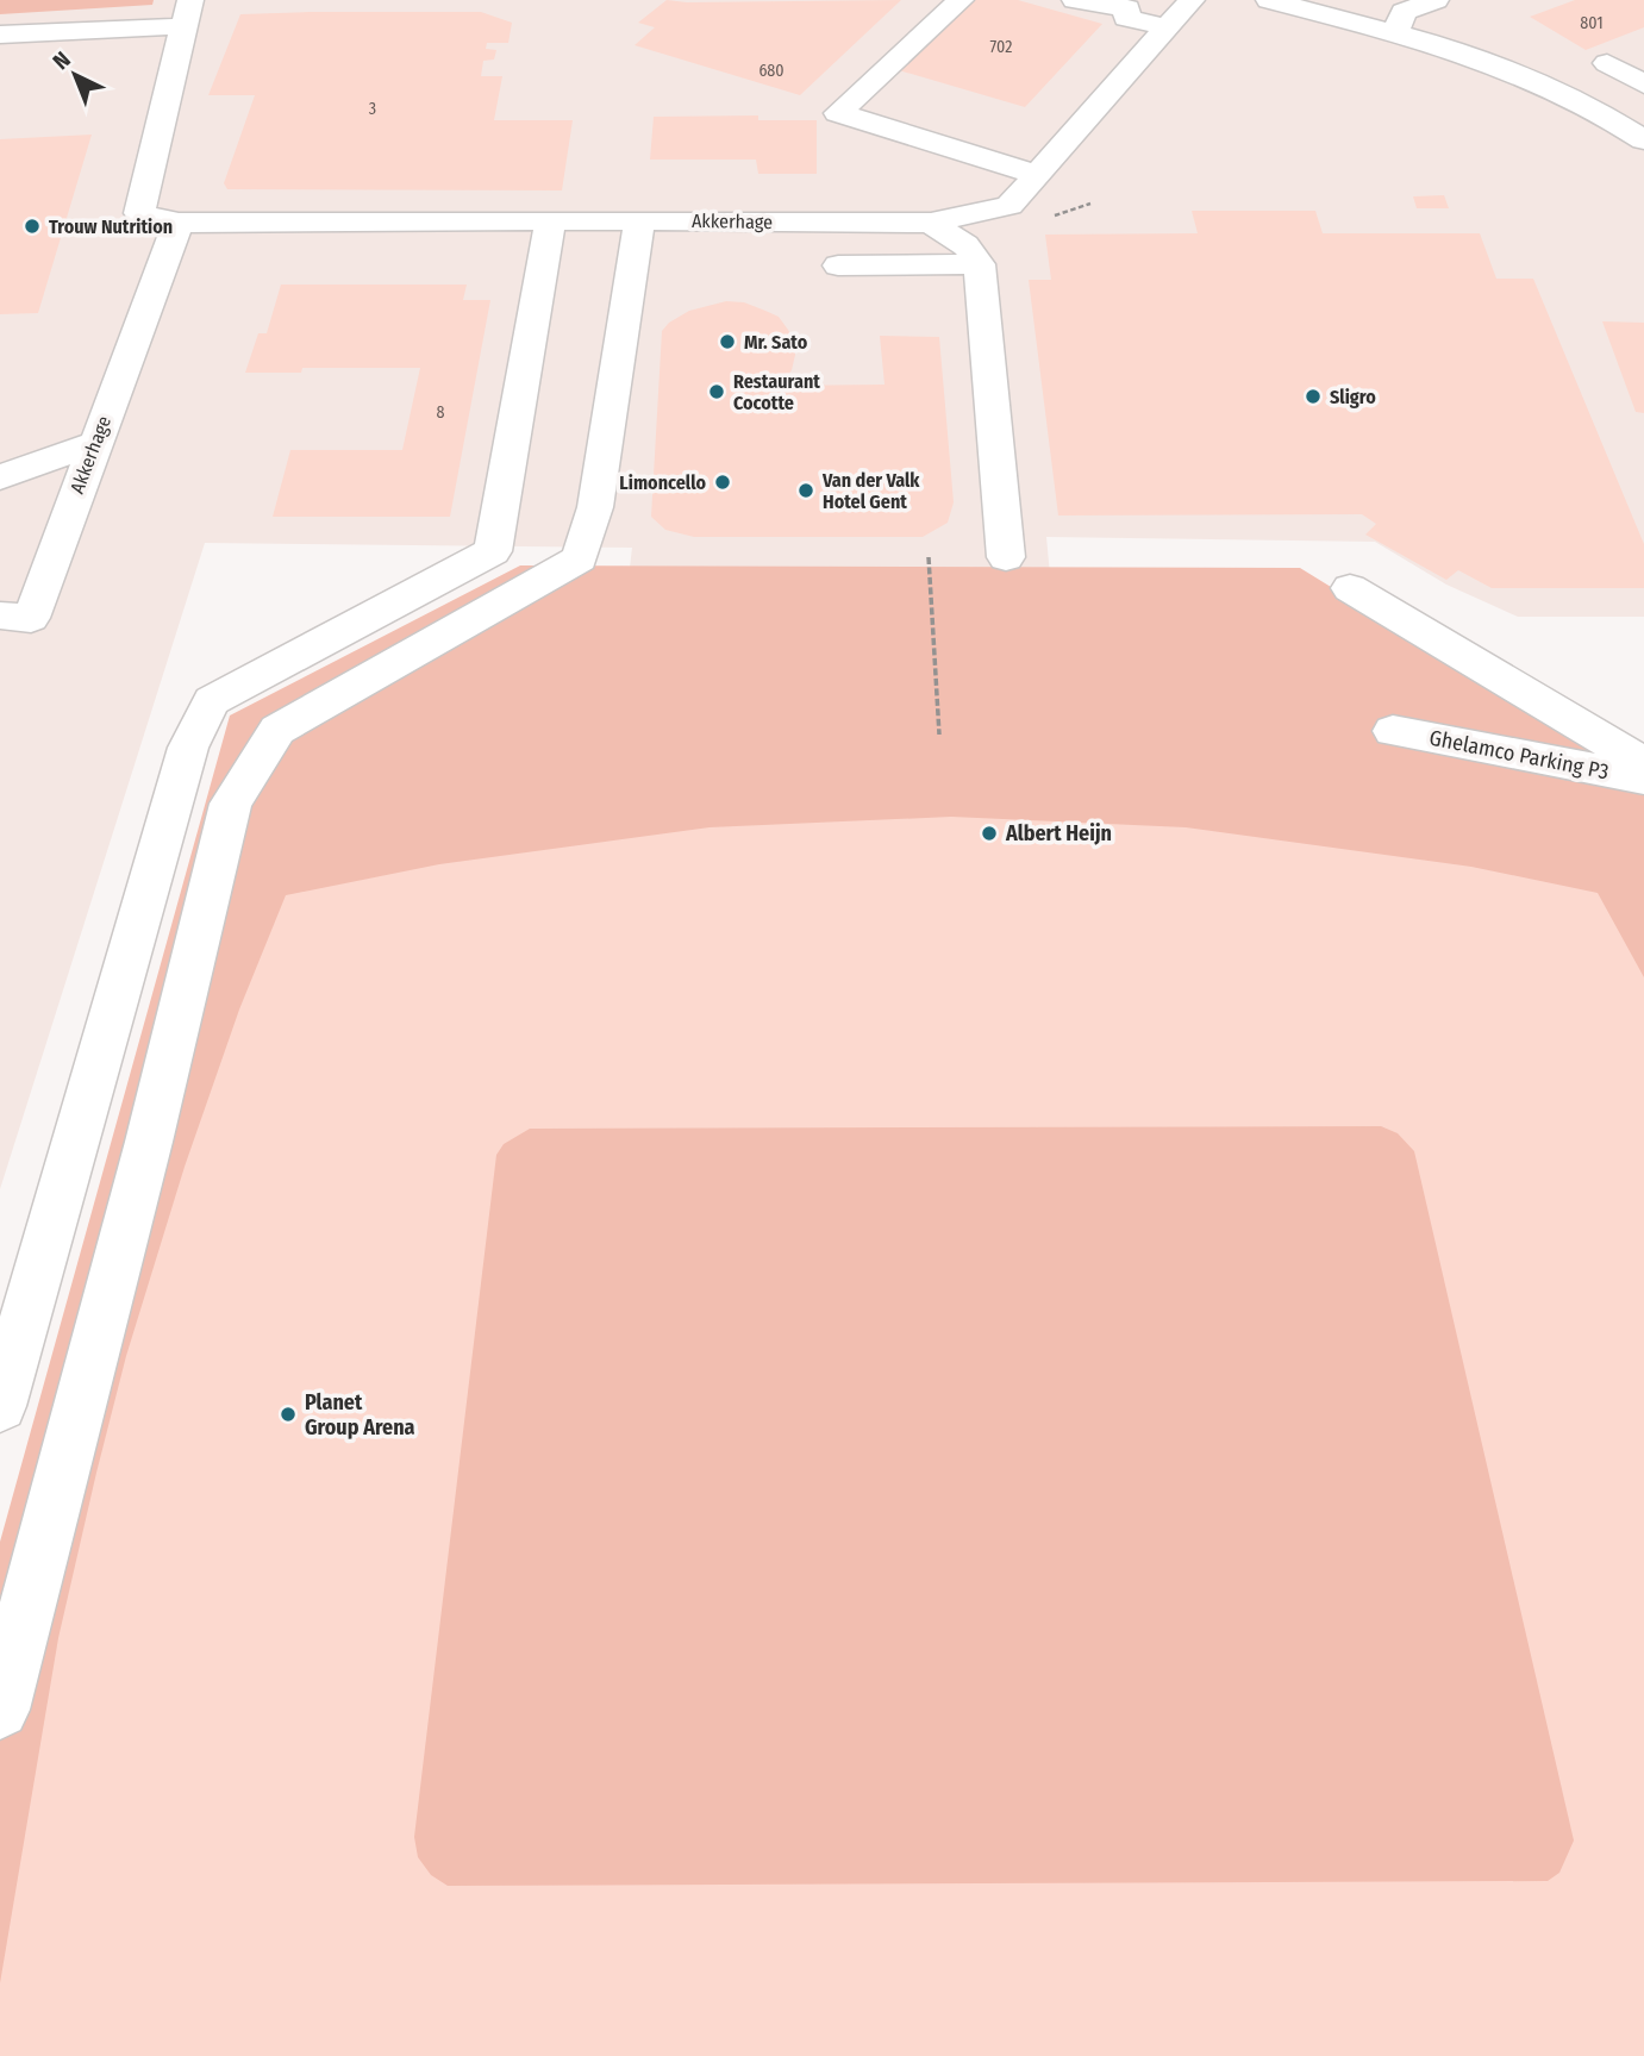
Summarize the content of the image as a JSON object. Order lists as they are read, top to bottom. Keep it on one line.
{"streets":{"street":["Akkerhage","Ghelamco Parking P3"]},"places":["Trouw Nutrition","Mr. Sato","Restaurant Cocotte","Sligro","Limoncello","Van der Valk Hotel Gent","Albert Heijn","Planet Group Arena"],"house_numbers":["801","702","680","3","8"],"north":"top left"}
